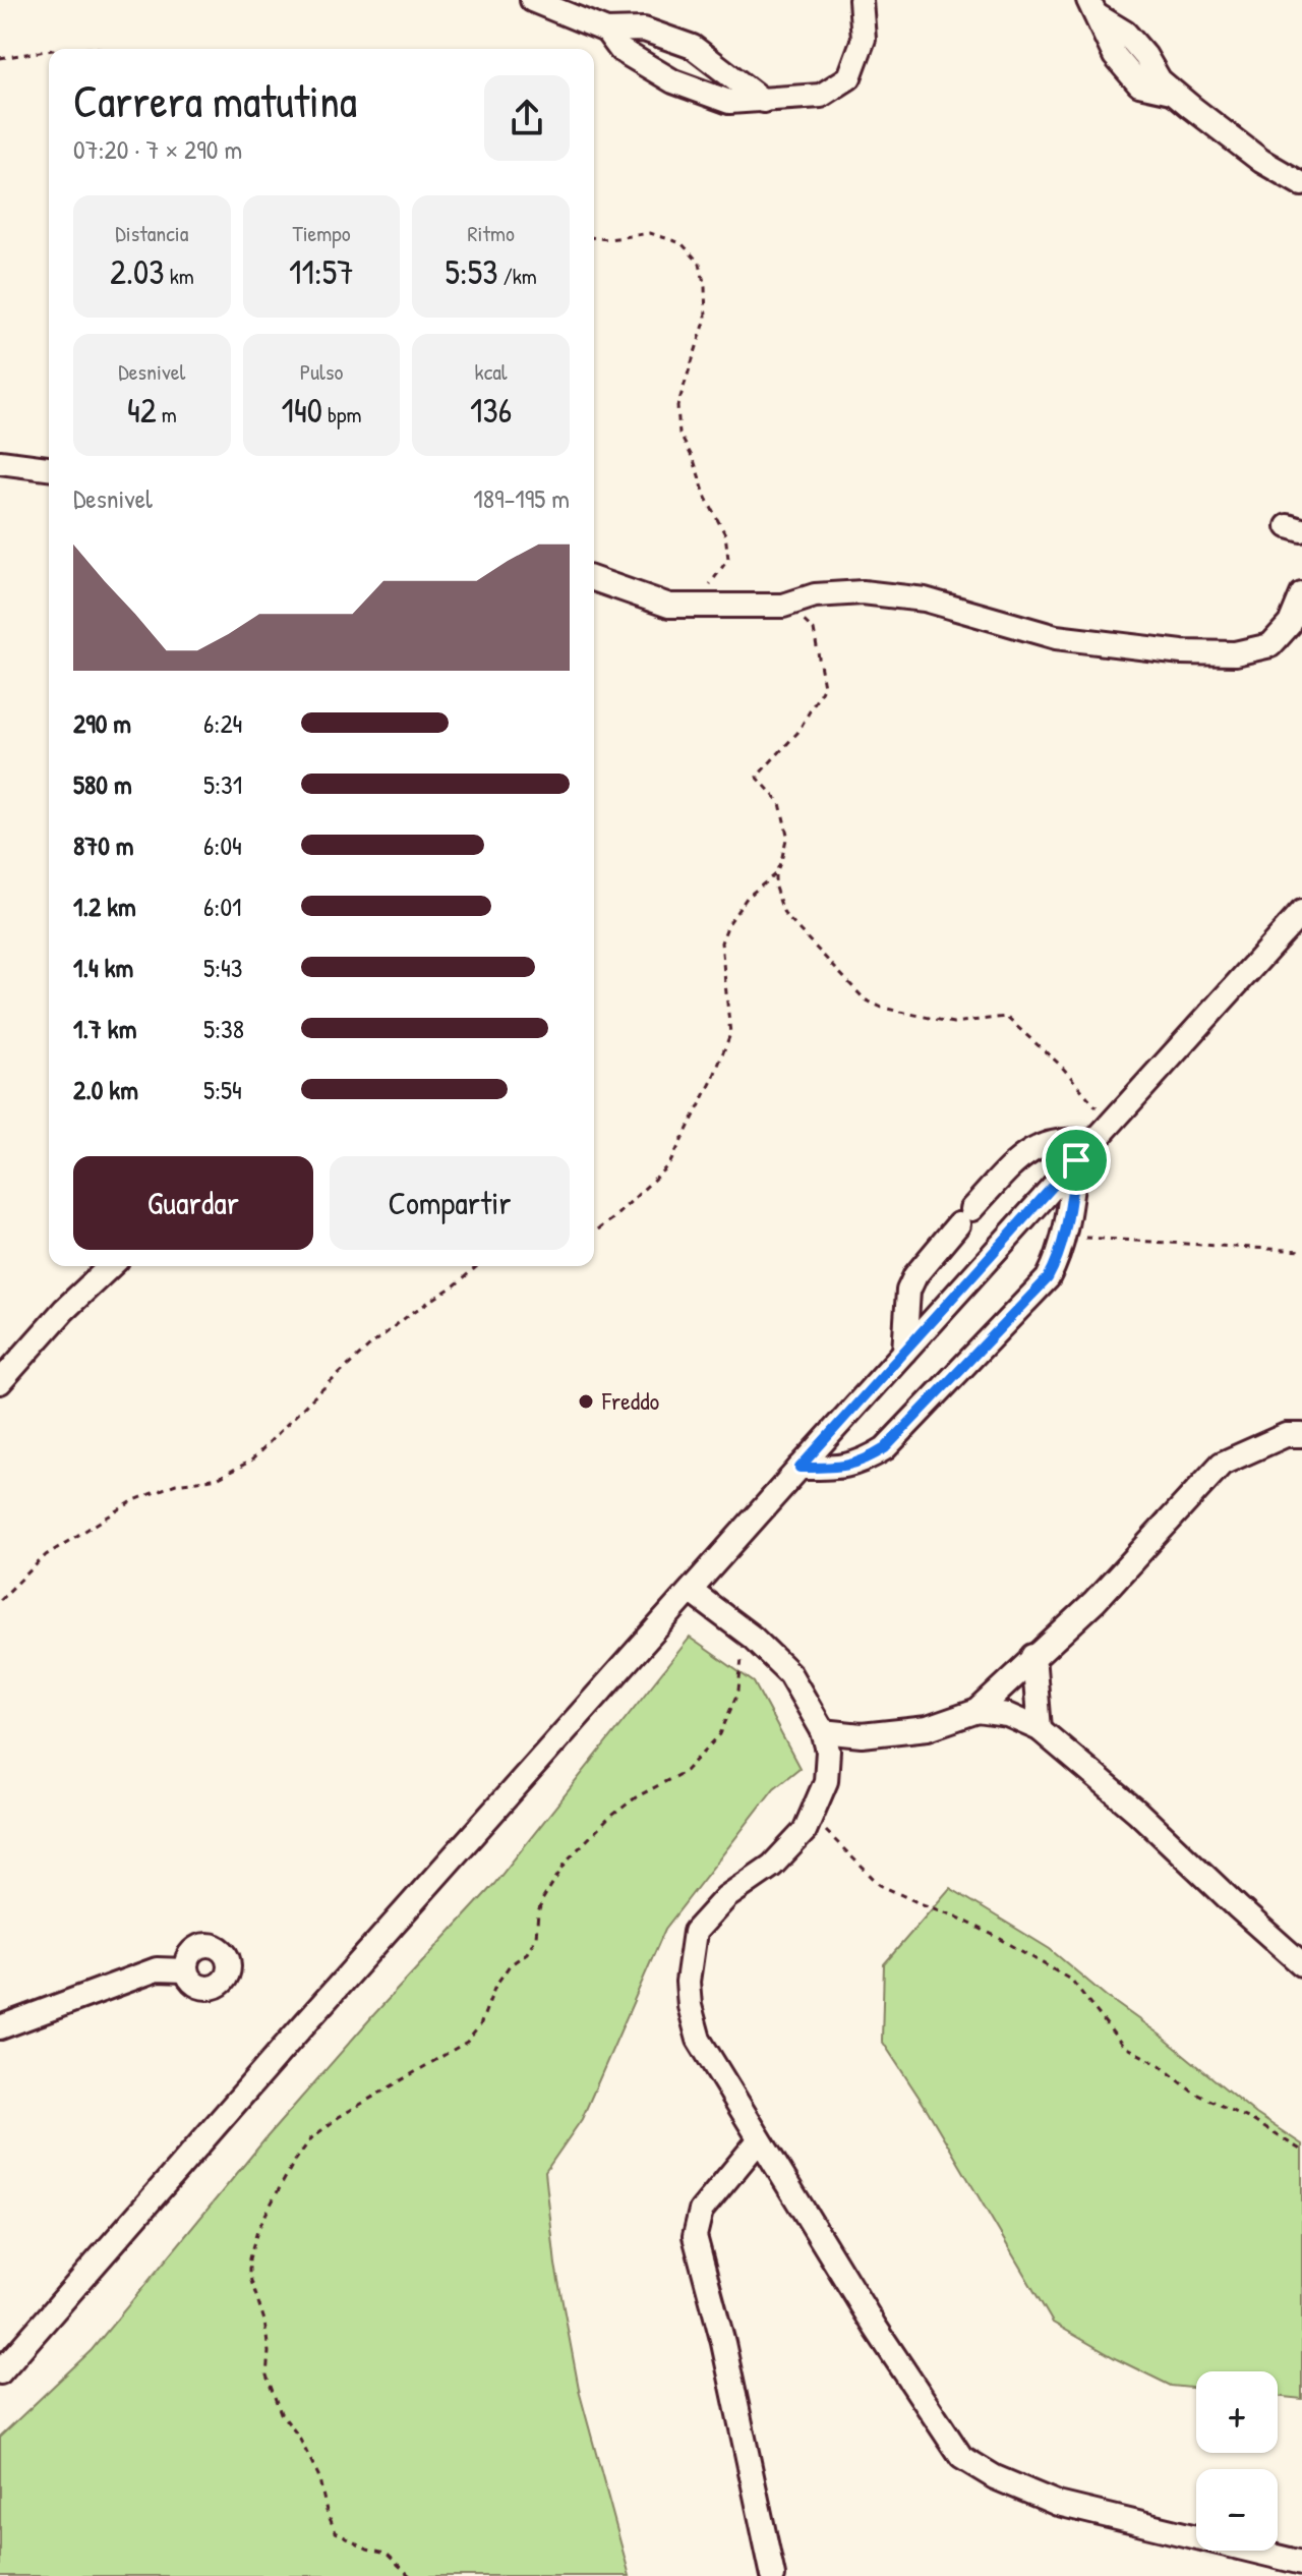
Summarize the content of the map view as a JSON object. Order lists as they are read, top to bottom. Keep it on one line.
{"places":["Freddo"],"page":{"heading":["Carrera matutina","07:20 · 7 × 290 m"],"stats":[["Distancia","2.03 km"],["Tiempo","11:57"],["Ritmo","5:53 /km"],["Desnivel","42 m"],["Pulso","140 bpm"],["kcal","136"]],"chart":["Desnivel","189–195 m"],"list":[{"name":"290 m","note":"6:24"},{"name":"580 m","note":"5:31"},{"name":"870 m","note":"6:04"},{"name":"1.2 km","note":"6:01"},{"name":"1.4 km","note":"5:43"},{"name":"1.7 km","note":"5:38"},{"name":"2.0 km","note":"5:54"}],"buttons":["Guardar","Compartir"],"map_buttons":["+","−"]}}
